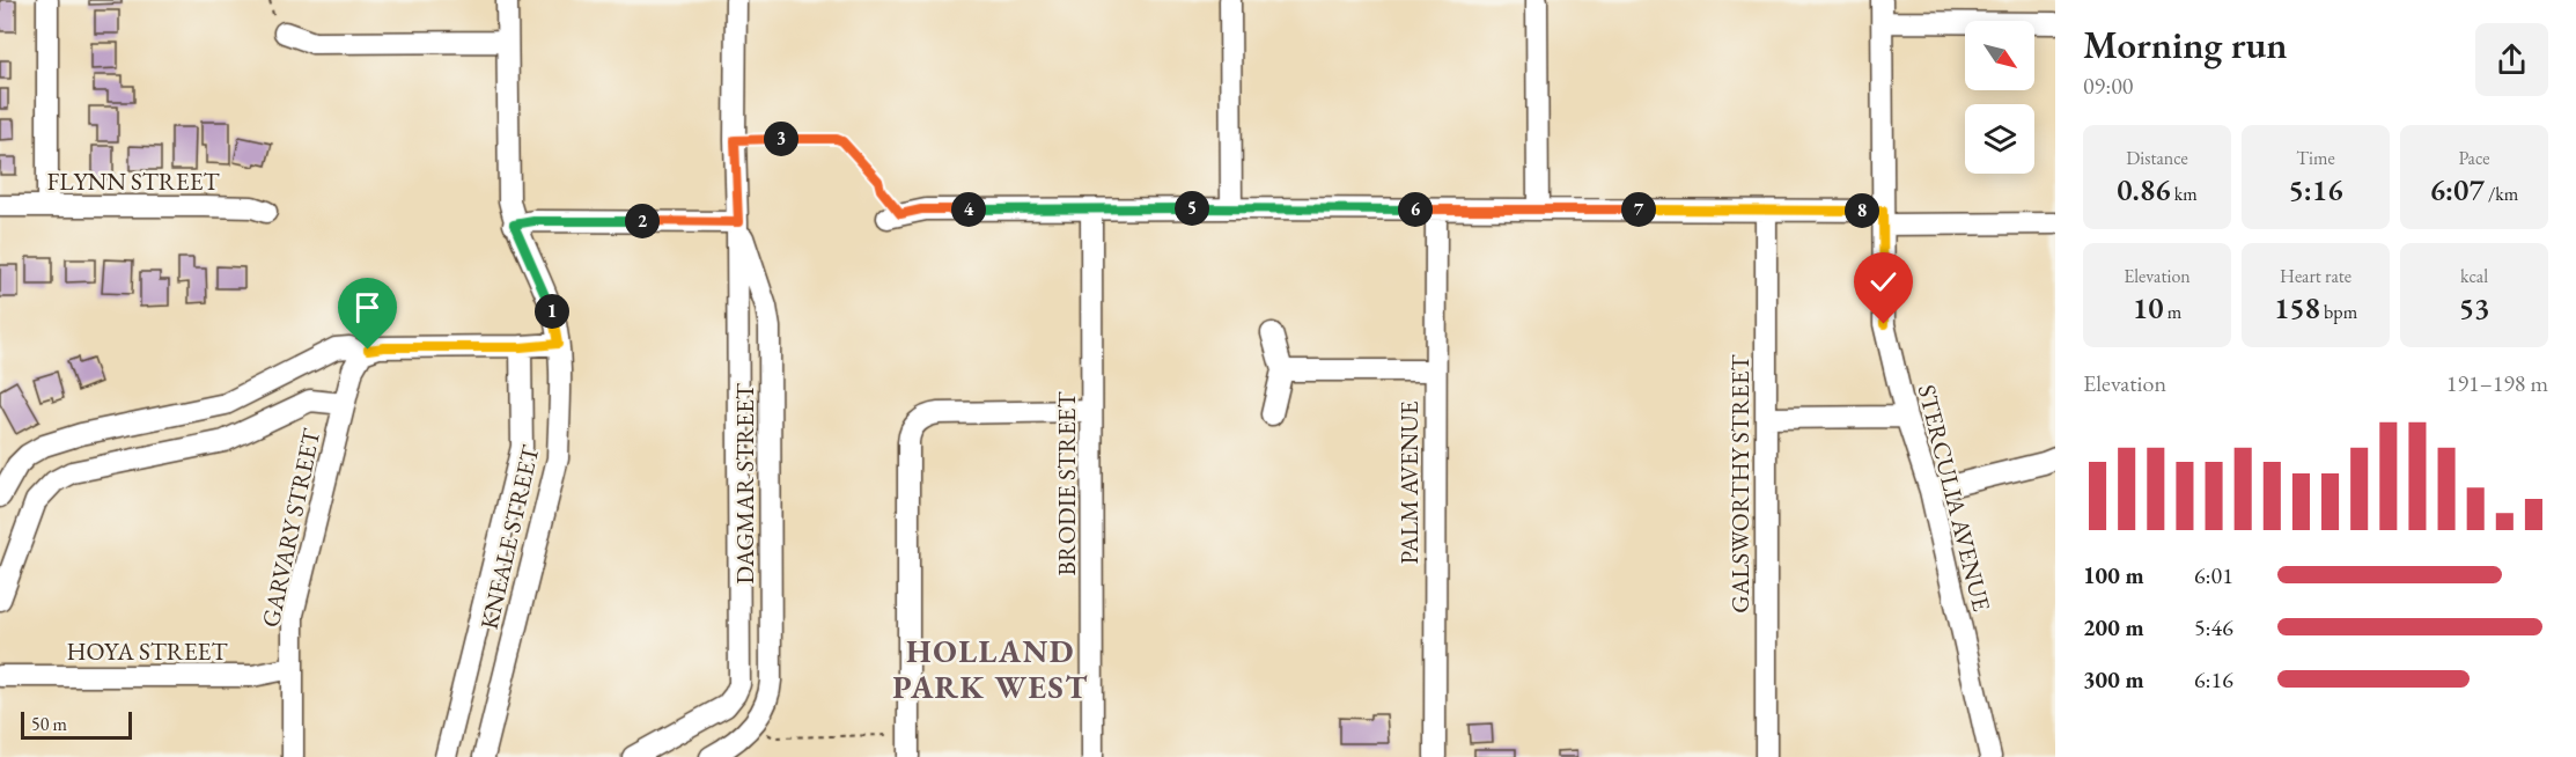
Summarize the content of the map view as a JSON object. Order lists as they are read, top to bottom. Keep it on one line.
{"streets":{"street":["FLYNN STREET","PALM AVENUE","DAGMAR STREET","BRODIE STREET","GALSWORTHY STREET","STERCULIA AVENUE","GARVARY STREET","KNEALE STREET","HOYA STREET"]},"crossings":[["GARVARY STREET","HOYA STREET"]],"districts":["HOLLAND PARK WEST"],"scale_bar":"50 m","north":"bottom right","page":{"heading":["Morning run","09:00"],"stats":[["Distance","0.86 km"],["Time","5:16"],["Pace","6:07 /km"],["Elevation","10 m"],["Heart rate","158 bpm"],["kcal","53"]],"pins":["3","5","4","6","7","8","2","1"],"chart":["Elevation","191–198 m"],"list":[{"name":"100 m","note":"6:01"},{"name":"200 m","note":"5:46"},{"name":"300 m","note":"6:16"}],"scale":"50 m"}}
